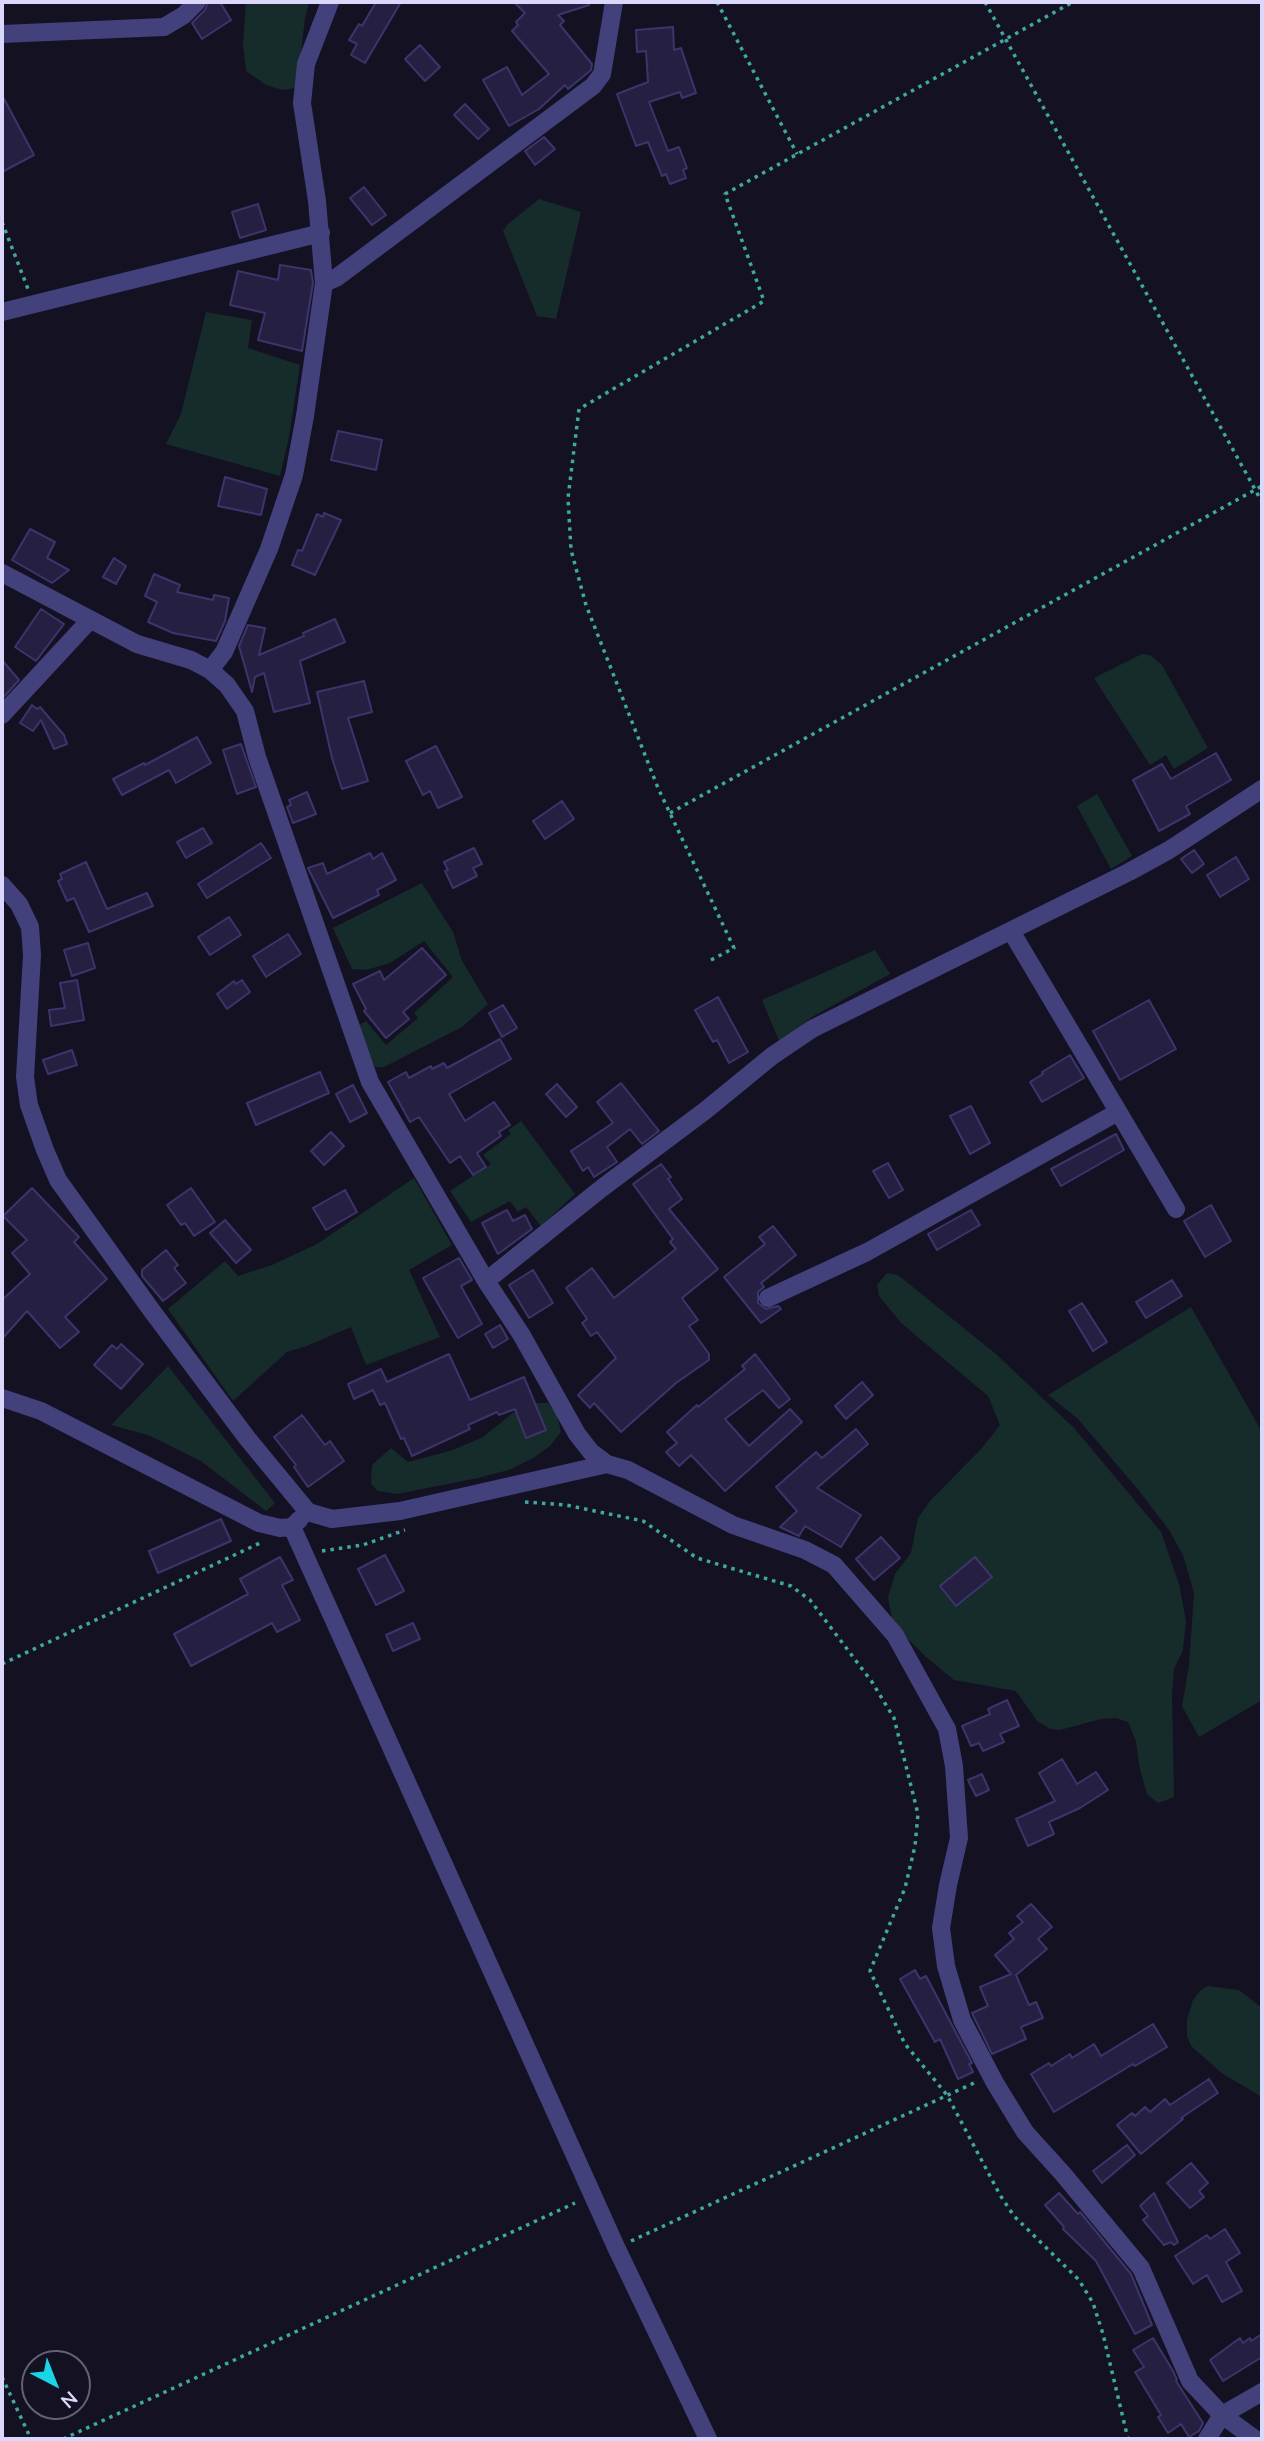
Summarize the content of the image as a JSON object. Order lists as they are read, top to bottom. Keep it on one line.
{"north":"bottom right"}
